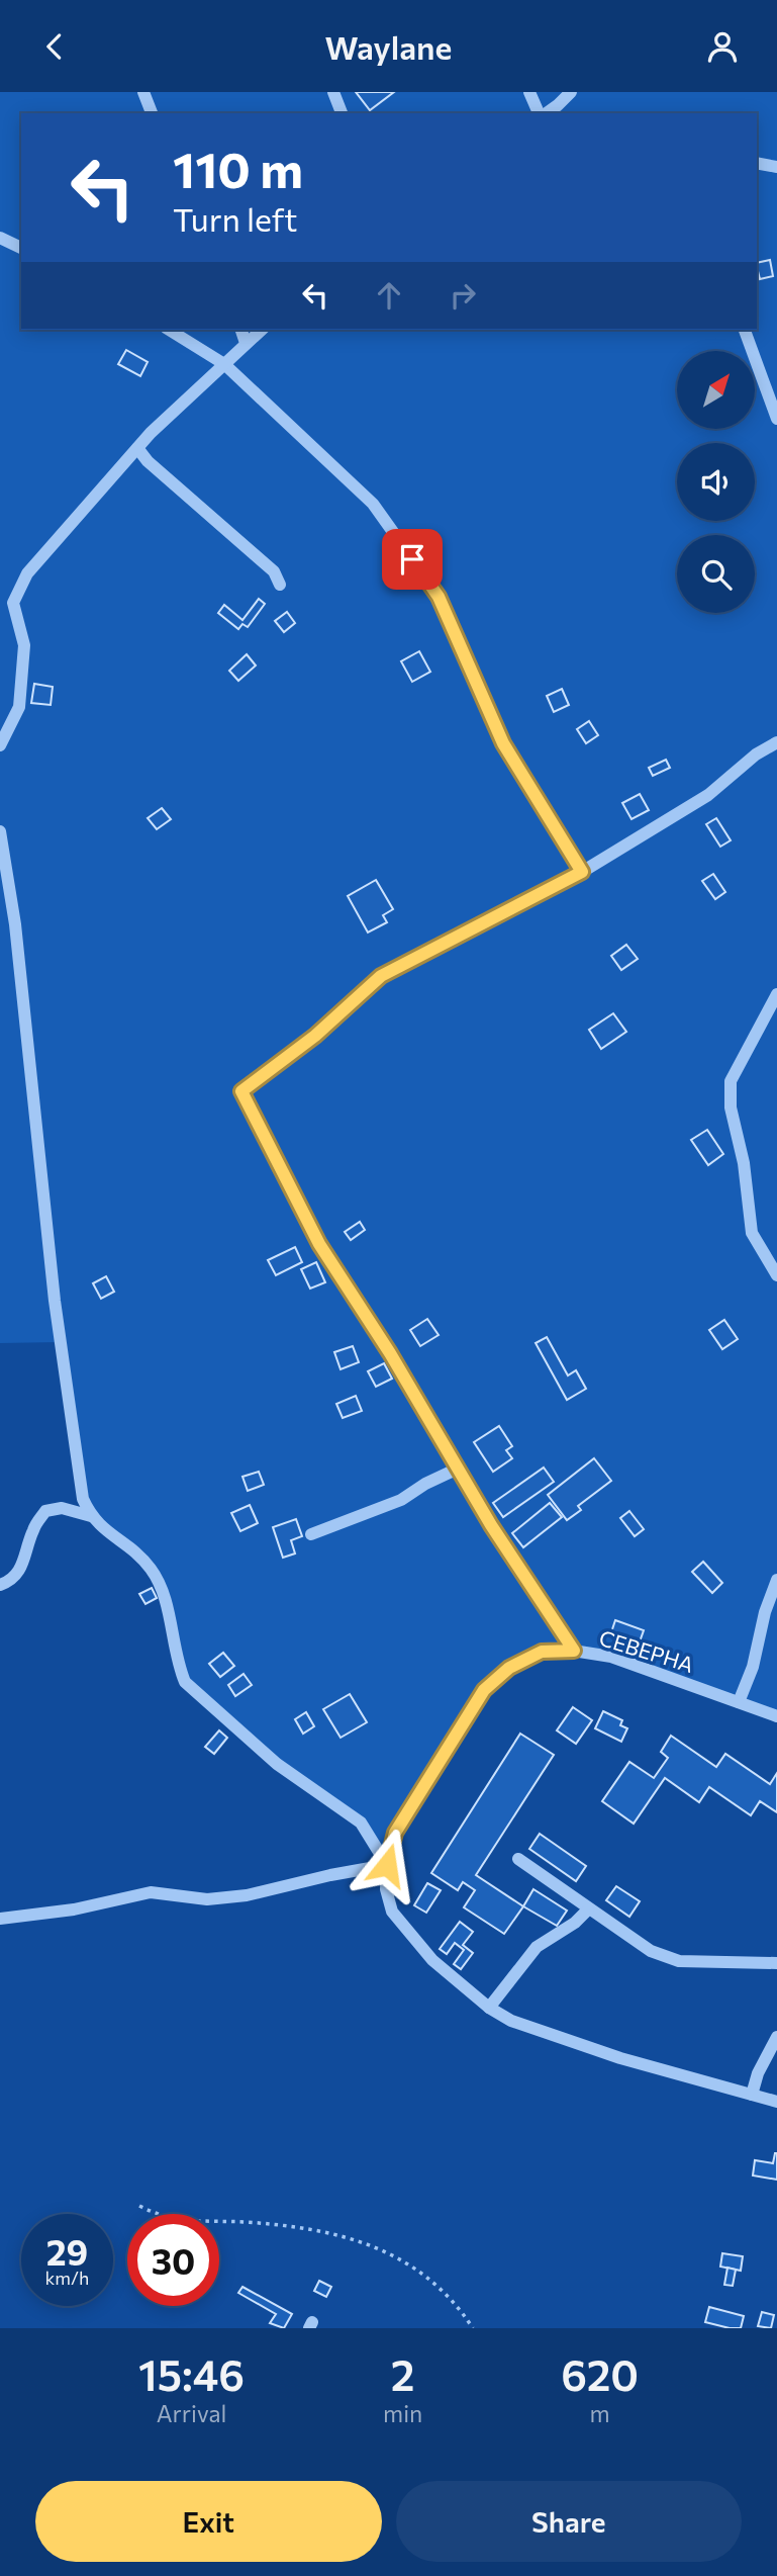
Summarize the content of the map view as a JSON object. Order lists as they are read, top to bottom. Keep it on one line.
{"streets":{"street":["СЕВЕРНА"]},"north":"top right","page":{"header":"Waylane","turn":["110 m","Turn left"],"speed":"29 km/h","limit":"30","eta":["15:46","Arrival","2","min","620","m"],"buttons":["Exit","Share"]}}
